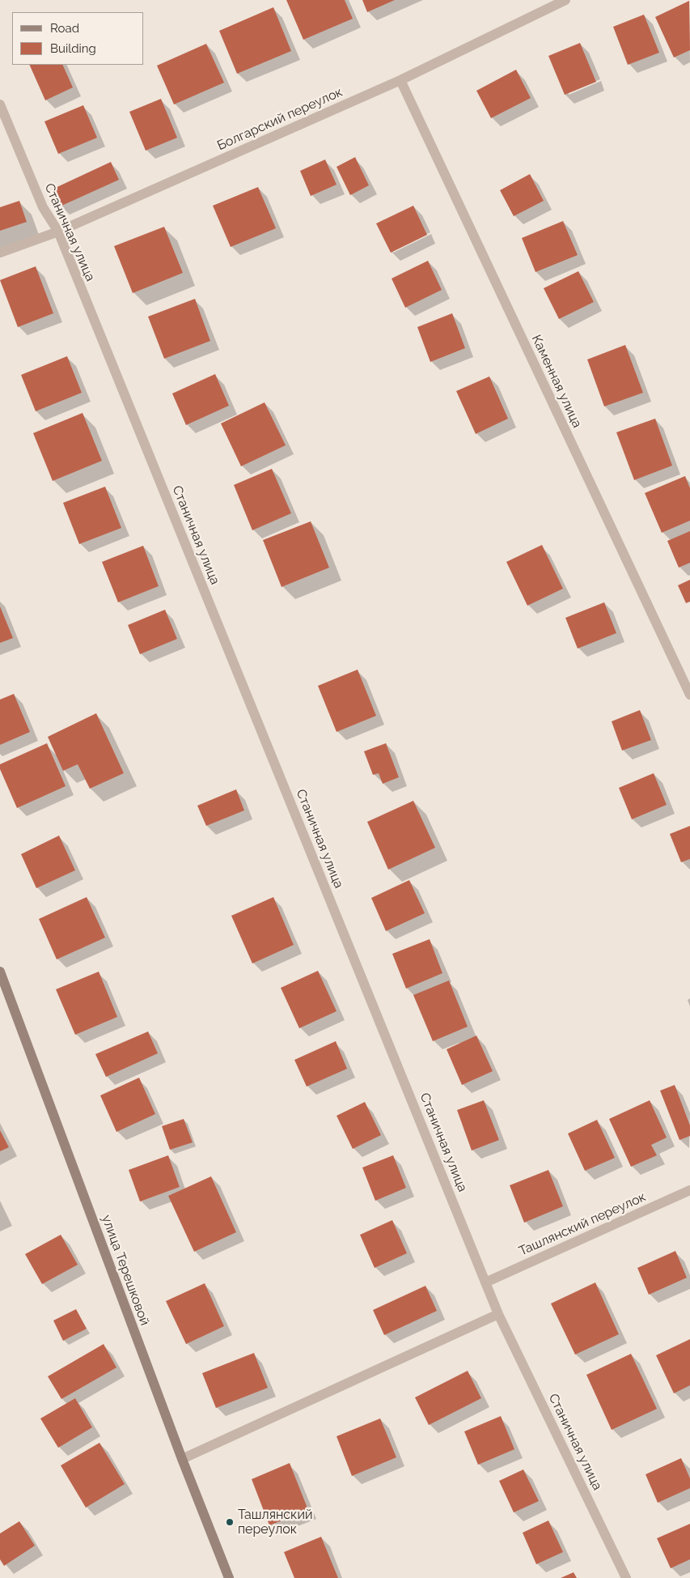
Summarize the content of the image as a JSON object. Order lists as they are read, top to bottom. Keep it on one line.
{"streets":{"street":["Болгарский переулок","Станичная улица","Каменная улица","Ташлянский переулок","улица Терешковой"]},"crossings":[["Болгарский переулок","Станичная улица"],["Болгарский переулок","Каменная улица"],["Станичная улица","Ташлянский переулок"]],"places":["Ташлянский переулок"],"legend":["Road","Building"]}
